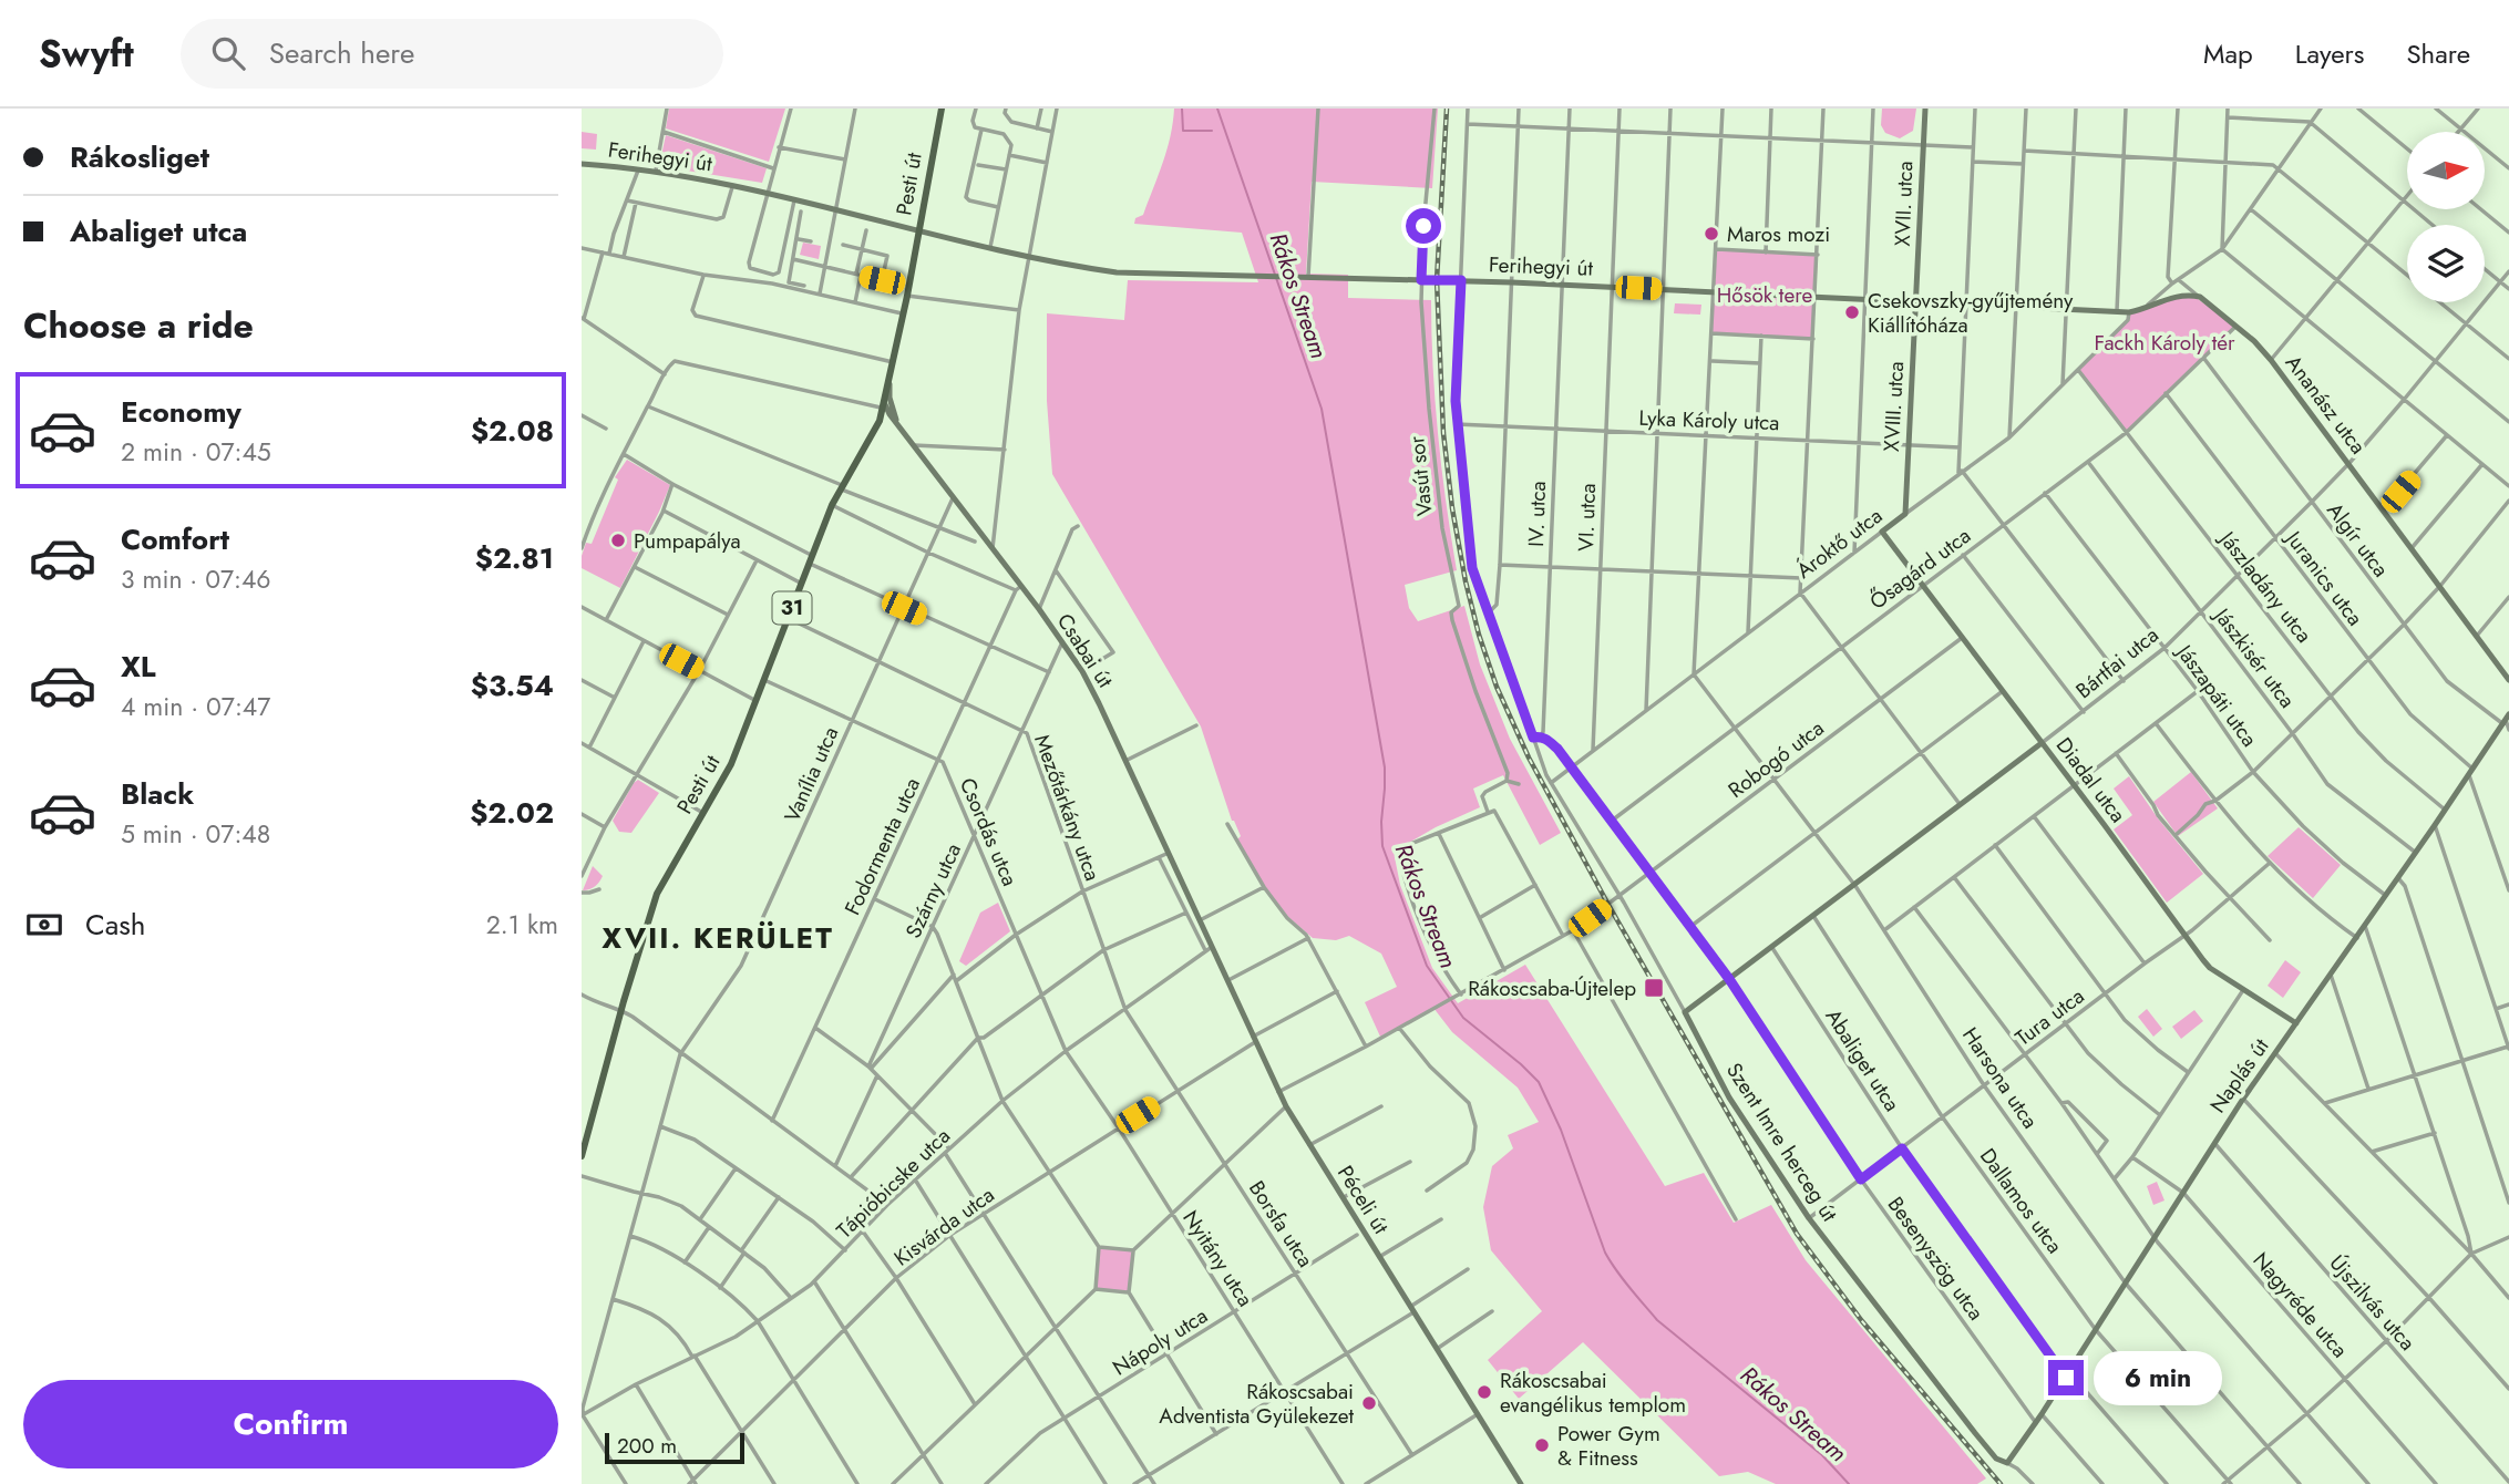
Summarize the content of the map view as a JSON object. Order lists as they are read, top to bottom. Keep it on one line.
{"streets":{"main road":["Pesti út","31"],"street":["Ferihegyi út","XVII. utca","Ananász utca","XVIII. utca","Lyka Károly utca","Vasút sor","IV. utca","VI. utca","Algír utca","Ároktő utca","Ősagárd utca","Juranics utca","Jászladány utca","Csabai út","Jászkisér utca","Bártfai utca","Jászapáti utca","Robogó utca","Vanília utca","Diadal utca","Mezőtárkány utca","Csordás utca","Fodormenta utca","Szárny utca","Tura utca","Abaliget utca","Naplás út","Harsona utca","Szent Imre herceg út","Tápióbicske utca","Péceli út","Dallamos utca","Borsfa utca","Kisvárda utca","Nyitány utca","Besenyszög utca","Újszilvás utca","Nagyréde utca","Nápoly utca"]},"crossings":[["Ferihegyi út","Pesti út"],["Ferihegyi út","XVII. utca"],["Ferihegyi út","Ananász utca"],["Ferihegyi út","XVIII. utca"],["Ferihegyi út","Vasút sor"],["Ferihegyi út","IV. utca"],["Ferihegyi út","VI. utca"],["Ferihegyi út","Ároktő utca"],["Ferihegyi út","Szent Imre herceg út"],["Pesti út","Csabai út"],["Pesti út","Mezőtárkány utca"],["Pesti út","Csordás utca"],["XVII. utca","XVIII. utca"],["Ananász utca","Ősagárd utca"],["Ananász utca","Bártfai utca"],["XVIII. utca","Lyka Károly utca"],["XVIII. utca","Ároktő utca"],["Lyka Károly utca","IV. utca"],["Lyka Károly utca","VI. utca"],["Lyka Károly utca","Szent Imre herceg út"],["IV. utca","Szent Imre herceg út"],["IV. utca","Besenyszög utca"],["VI. utca","Ároktő utca"],["Algír utca","Ősagárd utca"],["Algír utca","Bártfai utca"],["Algír utca","Naplás út"],["Ároktő utca","Jászladány utca"],["Ároktő utca","Diadal utca"],["Ároktő utca","Harsona utca"],["Ároktő utca","Szent Imre herceg út"],["Ároktő utca","Besenyszög utca"],["Ősagárd utca","Juranics utca"],["Ősagárd utca","Jászladány utca"],["Ősagárd utca","Jászkisér utca"],["Ősagárd utca","Jászapáti utca"],["Ősagárd utca","Diadal utca"],["Ősagárd utca","Harsona utca"],["Ősagárd utca","Besenyszög utca"],["Juranics utca","Bártfai utca"],["Juranics utca","Naplás út"],["Jászladány utca","Bártfai utca"],["Jászladány utca","Naplás út"],["Csabai út","Vanília utca"],["Csabai út","Fodormenta utca"],["Csabai út","Szárny utca"],["Csabai út","Péceli út"],["Jászkisér utca","Bártfai utca"],["Jászkisér utca","Naplás út"],["Bártfai utca","Jászapáti utca"],["Bártfai utca","Diadal utca"],["Bártfai utca","Abaliget utca"],["Bártfai utca","Harsona utca"],["Bártfai utca","Szent Imre herceg út"],["Bártfai utca","Dallamos utca"],["Bártfai utca","Besenyszög utca"],["Jászapáti utca","Naplás út"],["Robogó utca","Diadal utca"],["Robogó utca","Harsona utca"],["Robogó utca","Szent Imre herceg út"],["Robogó utca","Péceli út"],["Robogó utca","Besenyszög utca"],["Vanília utca","Mezőtárkány utca"],["Vanília utca","Csordás utca"],["Vanília utca","Tápióbicske utca"],["Diadal utca","Tura utca"],["Diadal utca","Naplás út"],["Mezőtárkány utca","Fodormenta utca"],["Mezőtárkány utca","Szárny utca"],["Mezőtárkány utca","Tápióbicske utca"],["Mezőtárkány utca","Borsfa utca"],["Csordás utca","Fodormenta utca"],["Csordás utca","Szárny utca"],["Csordás utca","Tápióbicske utca"],["Csordás utca","Nyitány utca"],["Tura utca","Abaliget utca"],["Tura utca","Harsona utca"],["Tura utca","Szent Imre herceg út"],["Tura utca","Dallamos utca"],["Tura utca","Besenyszög utca"],["Abaliget utca","Naplás út"],["Naplás út","Harsona utca"],["Naplás út","Szent Imre herceg út"],["Naplás út","Dallamos utca"],["Naplás út","Besenyszög utca"],["Naplás út","Újszilvás utca"],["Naplás út","Nagyréde utca"],["Szent Imre herceg út","Besenyszög utca"],["Tápióbicske utca","Péceli út"],["Tápióbicske utca","Borsfa utca"],["Tápióbicske utca","Nyitány utca"],["Péceli út","Kisvárda utca"],["Borsfa utca","Kisvárda utca"],["Borsfa utca","Nápoly utca"],["Kisvárda utca","Nyitány utca"],["Nyitány utca","Nápoly utca"]],"districts":["XVII. KERÜLET"],"water":["Rákos Stream"],"parks":["Hősök tere","Fackh Károly tér"],"places":{"other":["Maros mozi","Csekovszky-gyűjtemény Kiállítóháza","Pumpapálya","Rákoscsabai evangélikus templom","Rákoscsabai Adventista Gyülekezet","Power Gym & Fitness"],"transit":["Rákoscsaba-Újtelep"]},"scale_bar":"200 m","north":"right","page":{"header":"Swyft","search":"Search here","nav":["Map","Layers","Share"],"banner":["Rákosliget","Abaliget utca"],"heading":"Choose a ride","list":[{"name":"Economy","note":"2 min · 07:45","value":"$2.08"},{"name":"Comfort","note":"3 min · 07:46","value":"$2.81"},{"name":"XL","note":"4 min · 07:47","value":"$3.54"},{"name":"Black","note":"5 min · 07:48","value":"$2.02"}],"pay":["Cash","2.1 km"],"bubble":"6 min","buttons":"Confirm","scale":"200 m"}}
